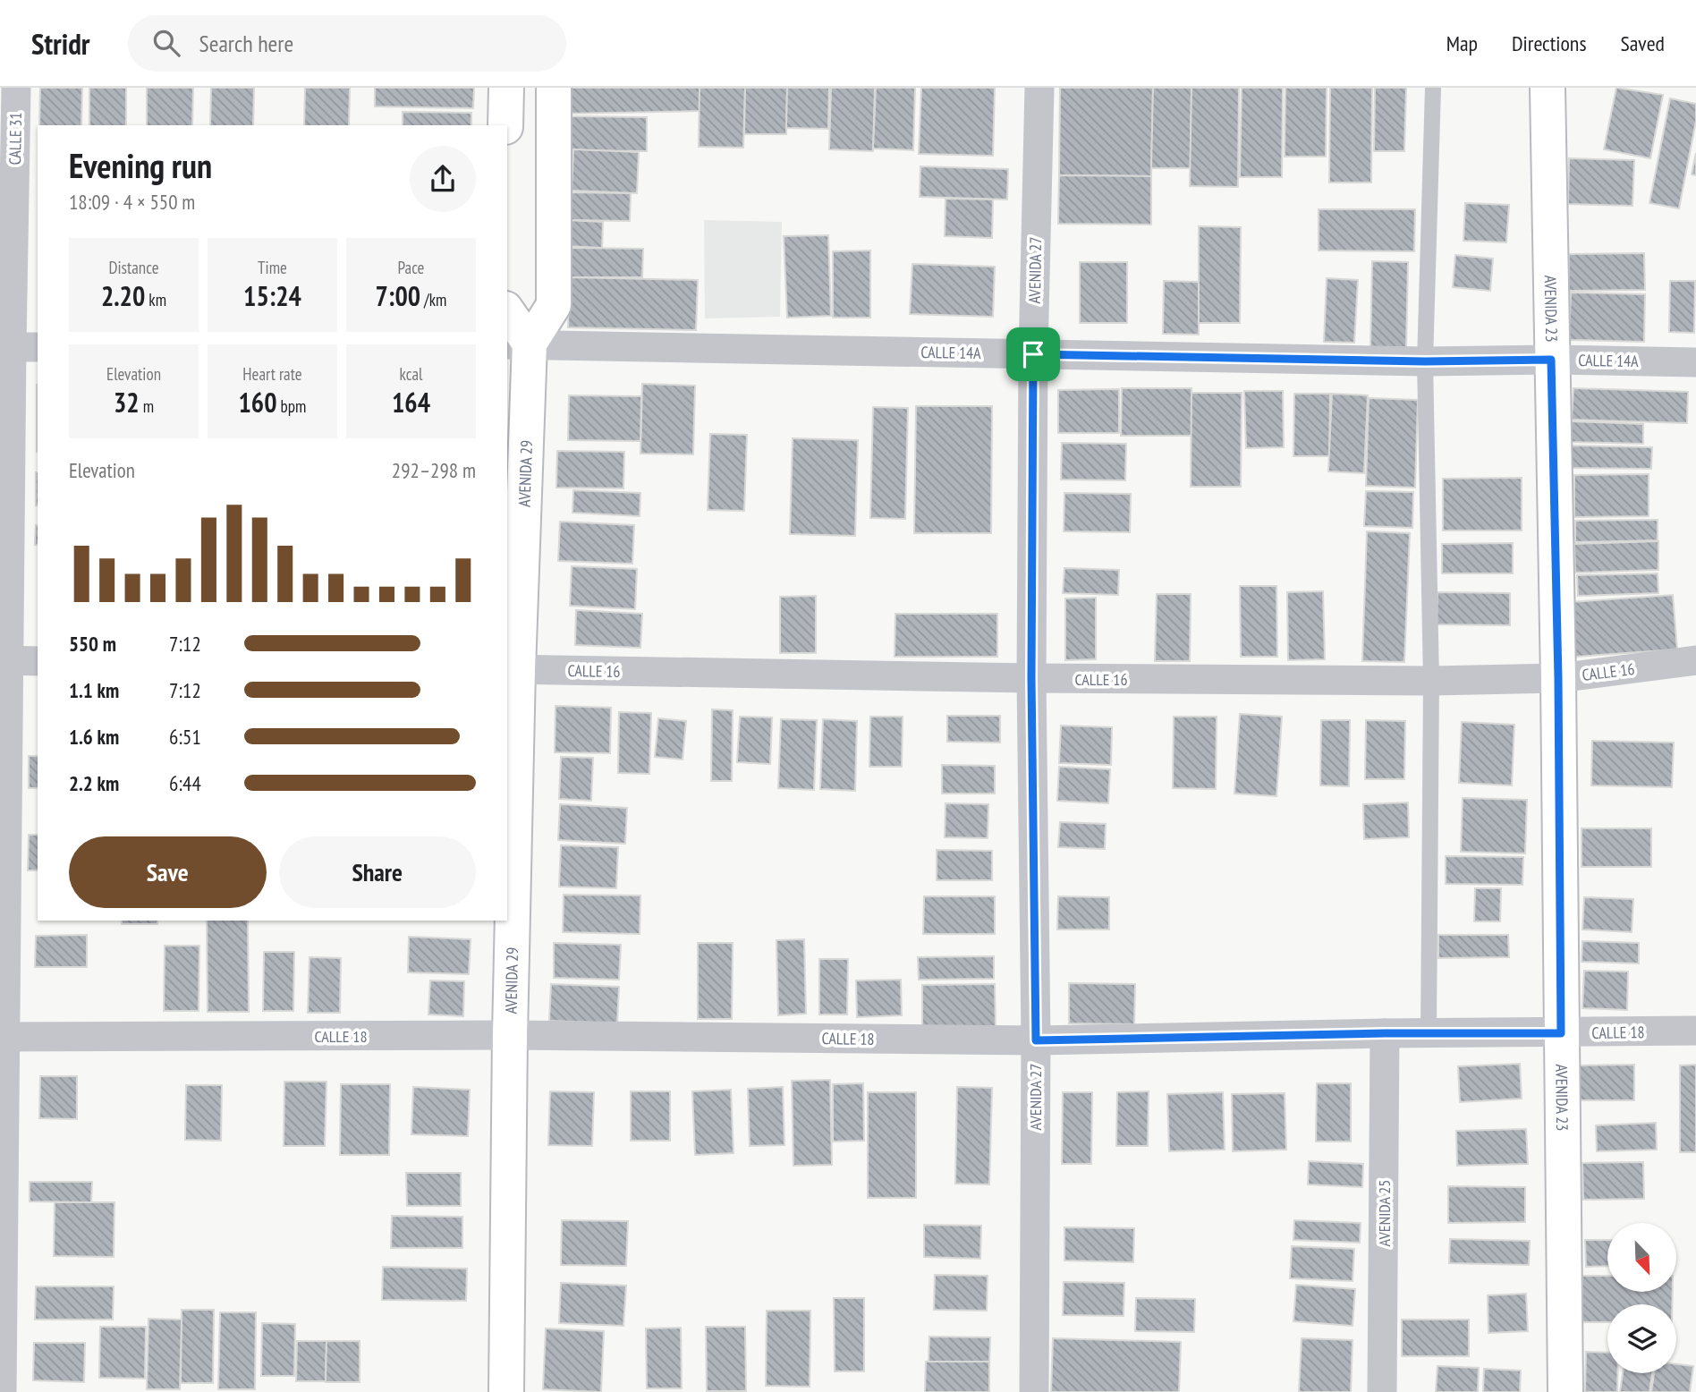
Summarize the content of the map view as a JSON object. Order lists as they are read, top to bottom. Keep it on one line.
{"streets":{"street":["CALLE 31","AVENIDA 27","AVENIDA 23","CALLE 14A","AVENIDA 29","CALLE 16","CALLE 18","AVENIDA 25"]},"crossings":[["CALLE 31","CALLE 18"],["AVENIDA 27","CALLE 14A"],["AVENIDA 27","CALLE 16"],["AVENIDA 27","CALLE 18"],["AVENIDA 23","CALLE 14A"],["AVENIDA 23","CALLE 16"],["AVENIDA 23","CALLE 18"],["CALLE 14A","AVENIDA 29"],["AVENIDA 29","CALLE 16"],["AVENIDA 29","CALLE 18"],["CALLE 18","AVENIDA 25"]],"north":"bottom right","page":{"header":"Stridr","search":"Search here","nav":["Map","Directions","Saved"],"heading":["Evening run","18:09 · 4 × 550 m"],"stats":[["Distance","2.20 km"],["Time","15:24"],["Pace","7:00 /km"],["Elevation","32 m"],["Heart rate","160 bpm"],["kcal","164"]],"chart":["Elevation","292–298 m"],"list":[{"name":"550 m","note":"7:12"},{"name":"1.1 km","note":"7:12"},{"name":"1.6 km","note":"6:51"},{"name":"2.2 km","note":"6:44"}],"buttons":["Save","Share"]}}
